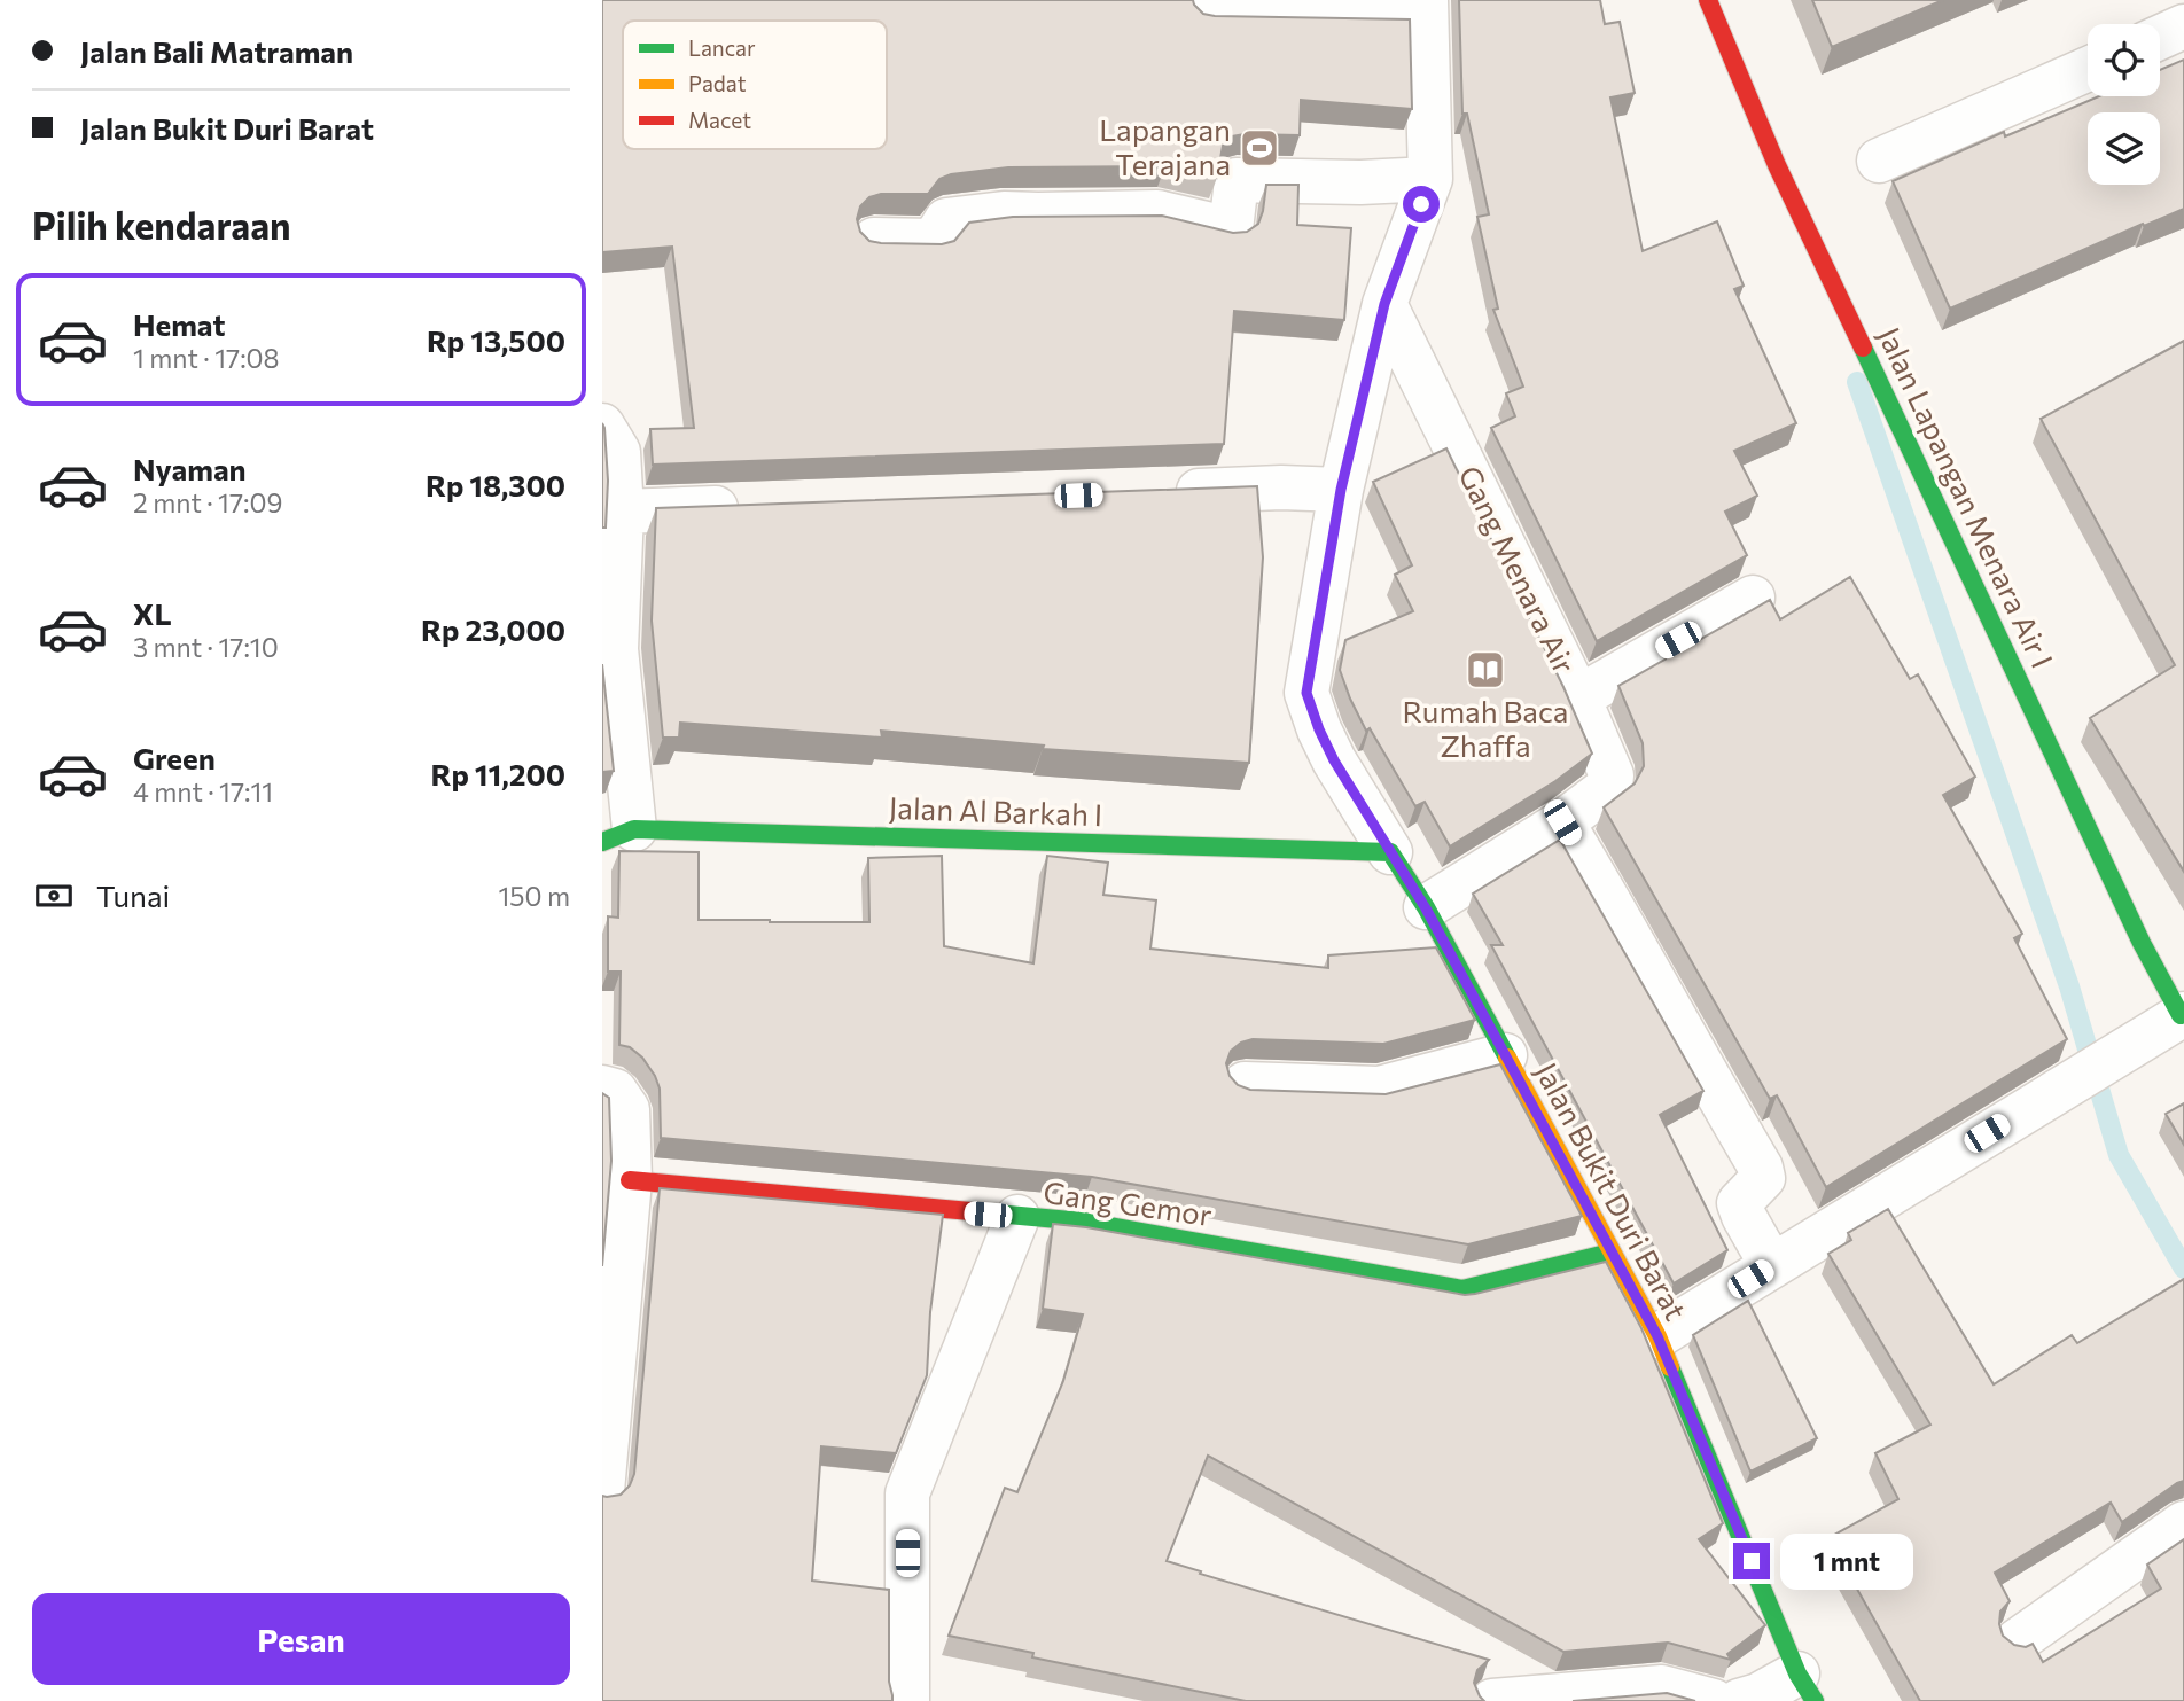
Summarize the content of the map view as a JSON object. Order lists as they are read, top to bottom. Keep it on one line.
{"streets":{"street":["Jalan Lapangan Menara Air I","Gang Menara Air","Jalan Al Barkah I","Jalan Bukit Duri Barat","Gang Gemor"]},"crossings":[["Gang Menara Air","Jalan Bukit Duri Barat"],["Jalan Al Barkah I","Jalan Bukit Duri Barat"],["Jalan Bukit Duri Barat","Gang Gemor"]],"places":{"sports":["Lapangan Terajana"],"library":["Rumah Baca Zhaffa"]},"legend":["Lancar","Padat","Macet"],"page":{"banner":["Jalan Bali Matraman","Jalan Bukit Duri Barat"],"heading":"Pilih kendaraan","list":[{"name":"Hemat","note":"1 mnt · 17:08","value":"Rp 13,500"},{"name":"Nyaman","note":"2 mnt · 17:09","value":"Rp 18,300"},{"name":"XL","note":"3 mnt · 17:10","value":"Rp 23,000"},{"name":"Green","note":"4 mnt · 17:11","value":"Rp 11,200"}],"pay":["Tunai","150 m"],"bubble":"1 mnt","buttons":"Pesan"}}
